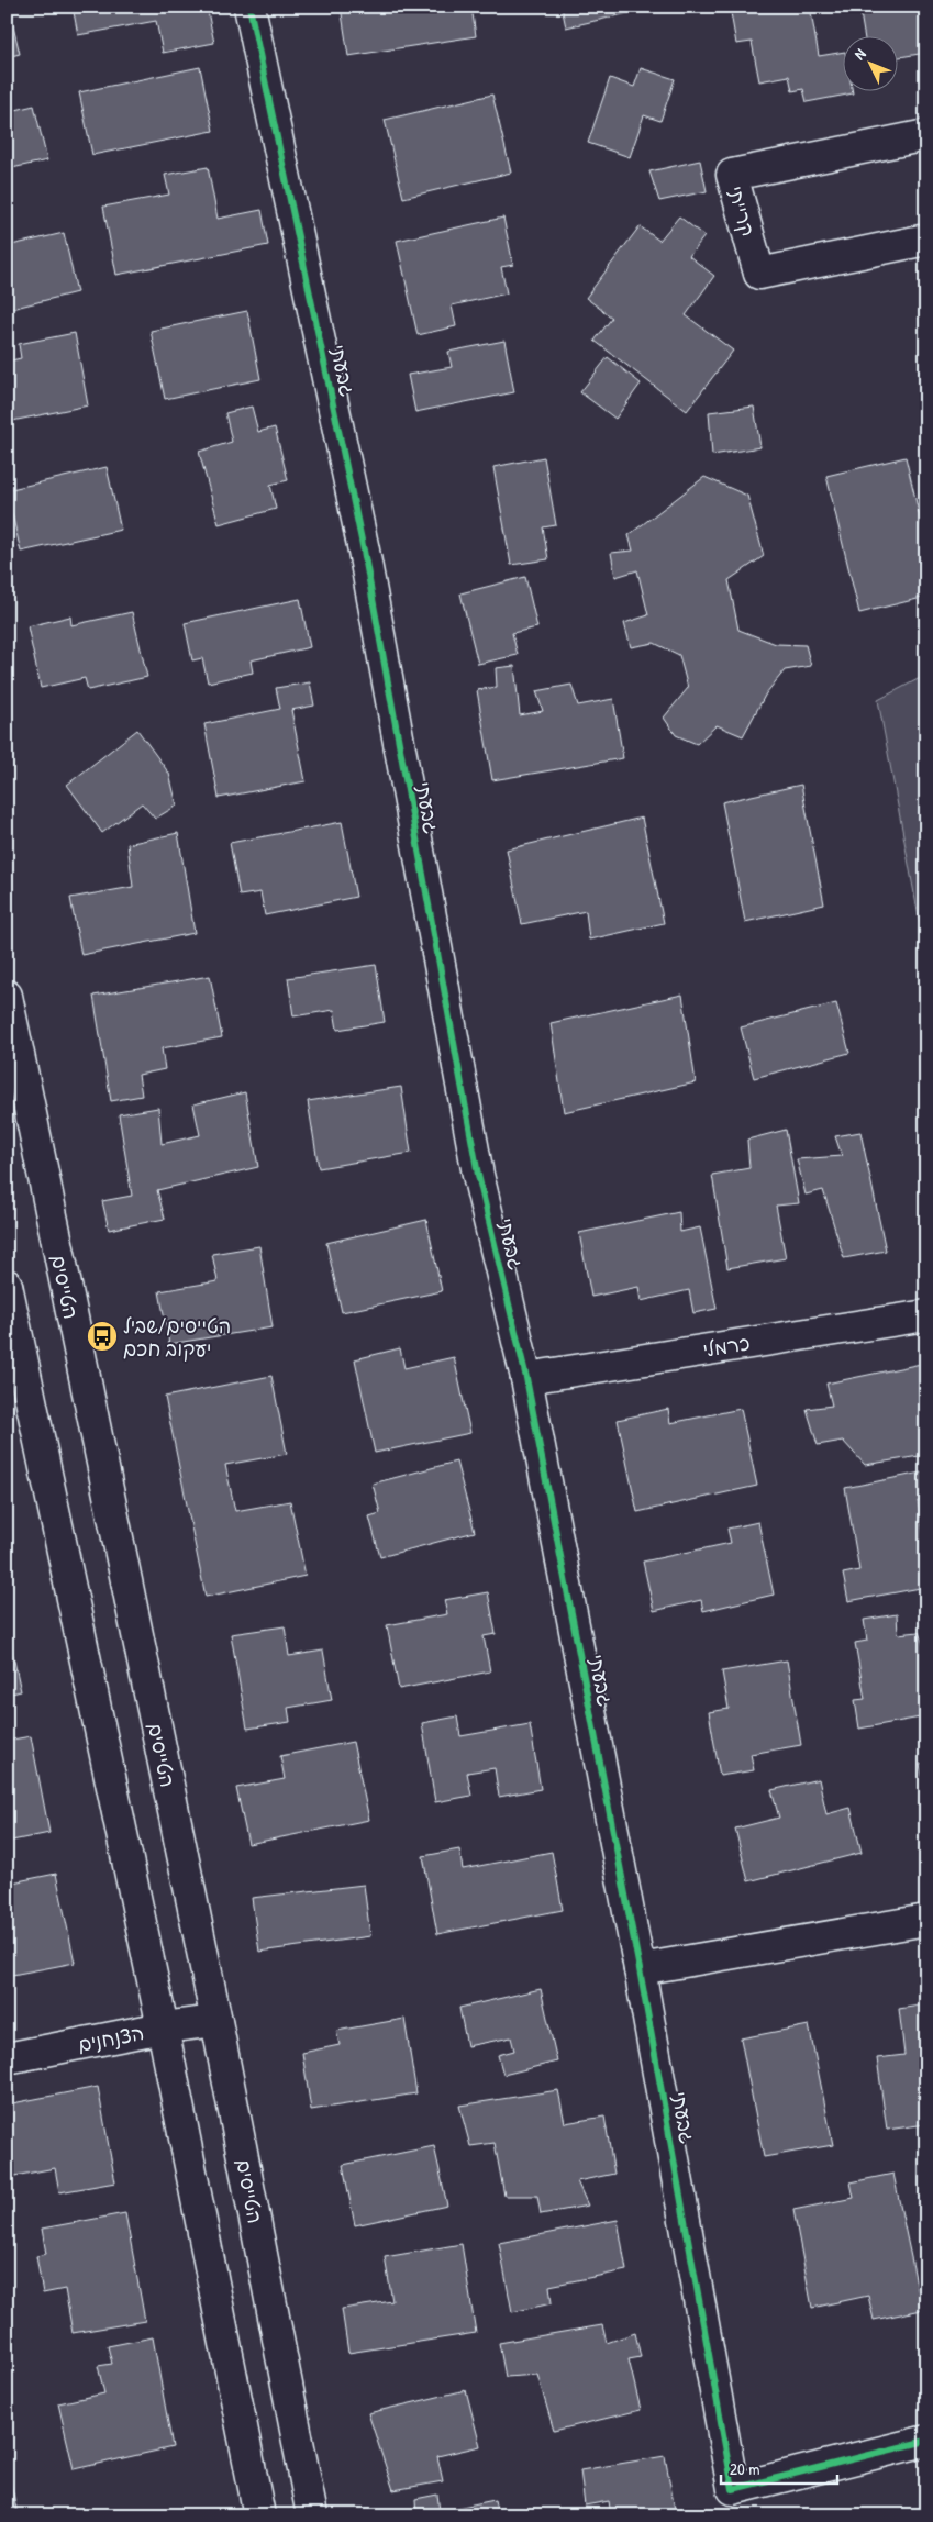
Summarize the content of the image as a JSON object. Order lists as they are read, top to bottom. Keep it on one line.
{"streets":{"street":["קרייתי","גבעתי","הטייסים","כרמלי","הצנחנים"]},"crossings":[["גבעתי","כרמלי"],["הטייסים","הצנחנים"]],"places":{"bus stop":["הטייסים/שביל יעקוב חכם"]},"scale_bar":"20 m","north":"top left"}
